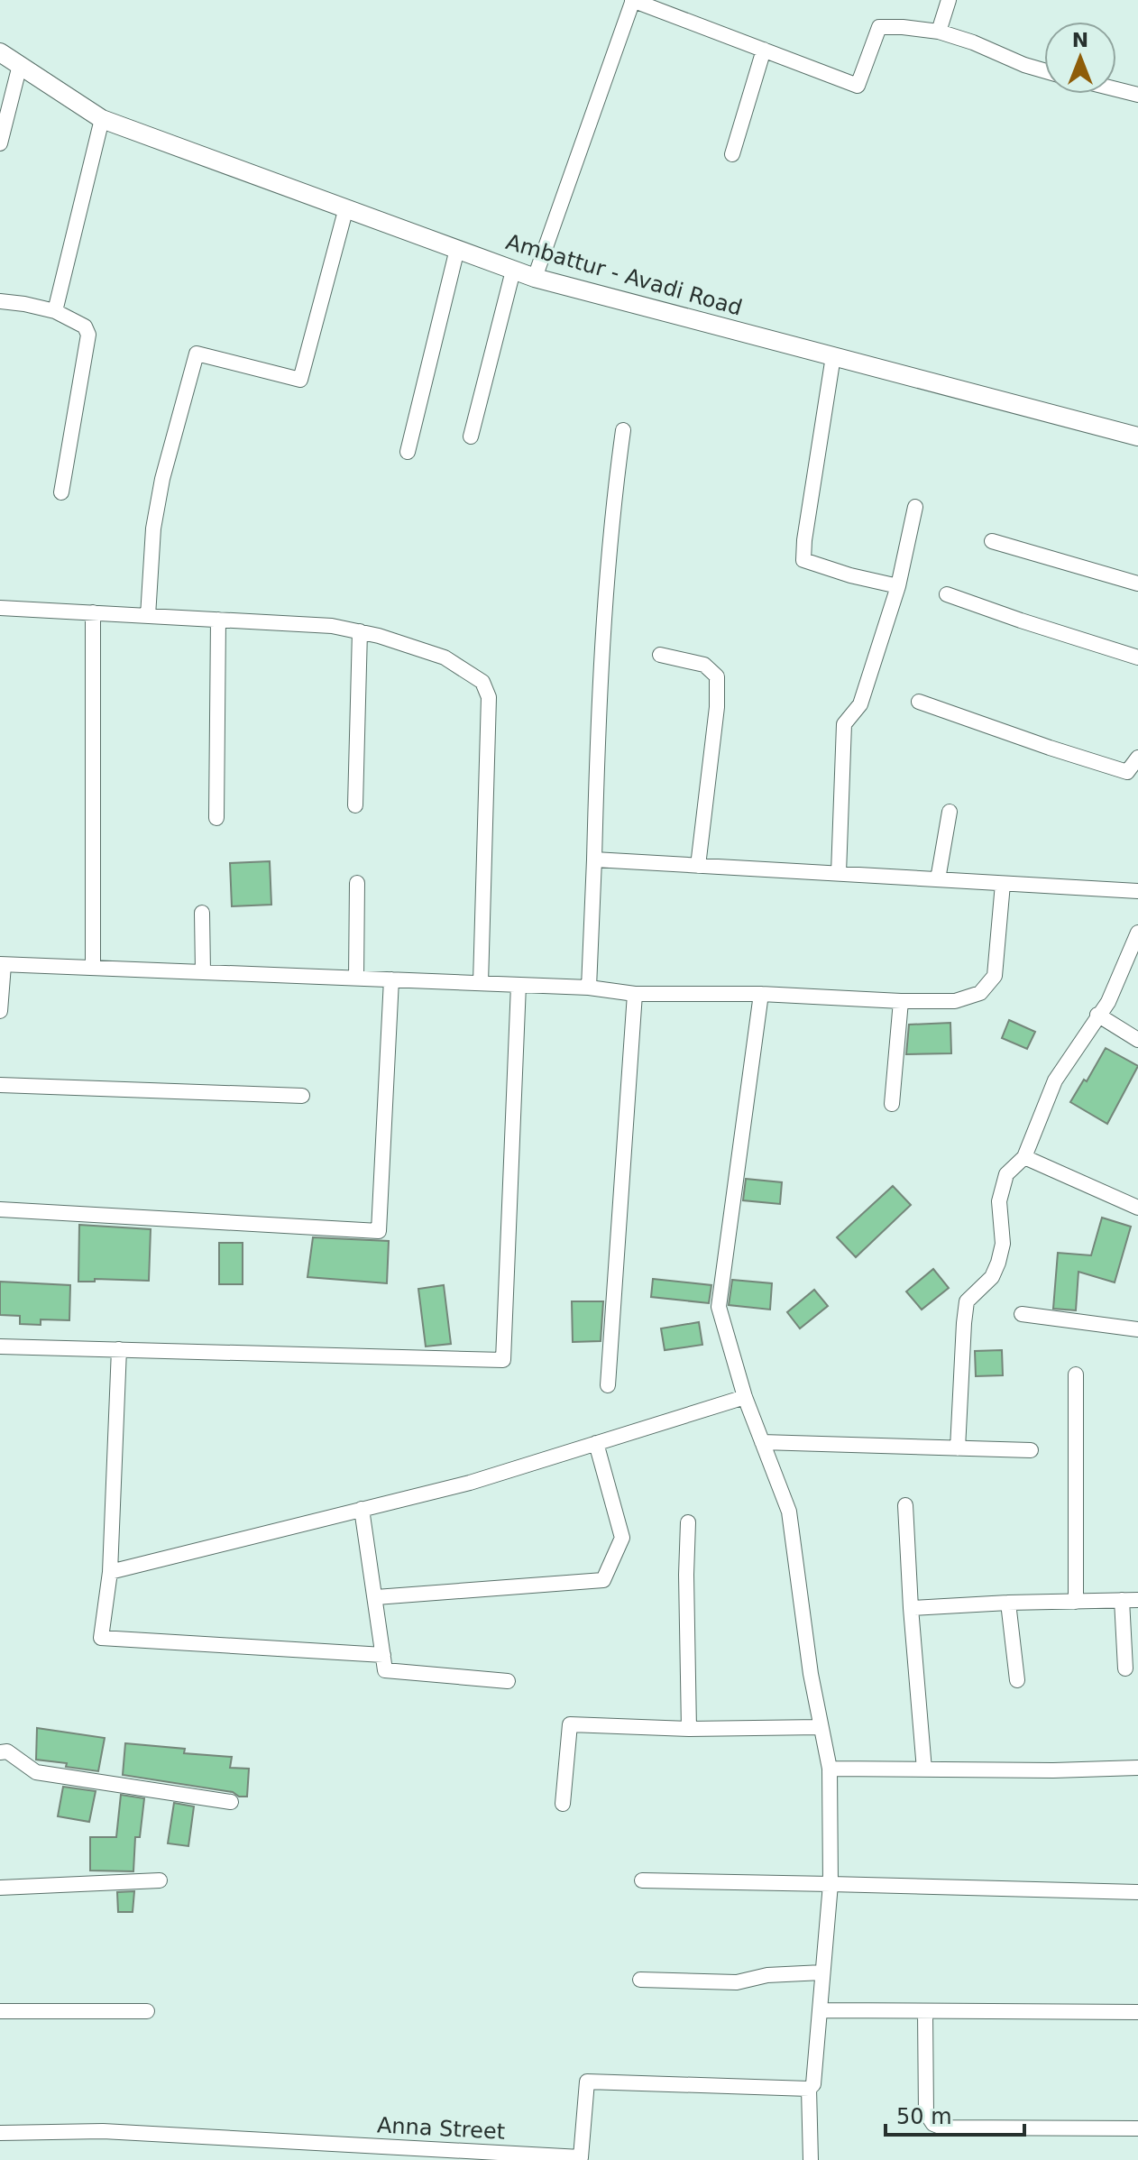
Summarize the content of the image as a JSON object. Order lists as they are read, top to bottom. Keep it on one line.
{"streets":{"street":["Ambattur - Avadi Road","Anna Street"]},"scale_bar":"50 m","north":"top"}
